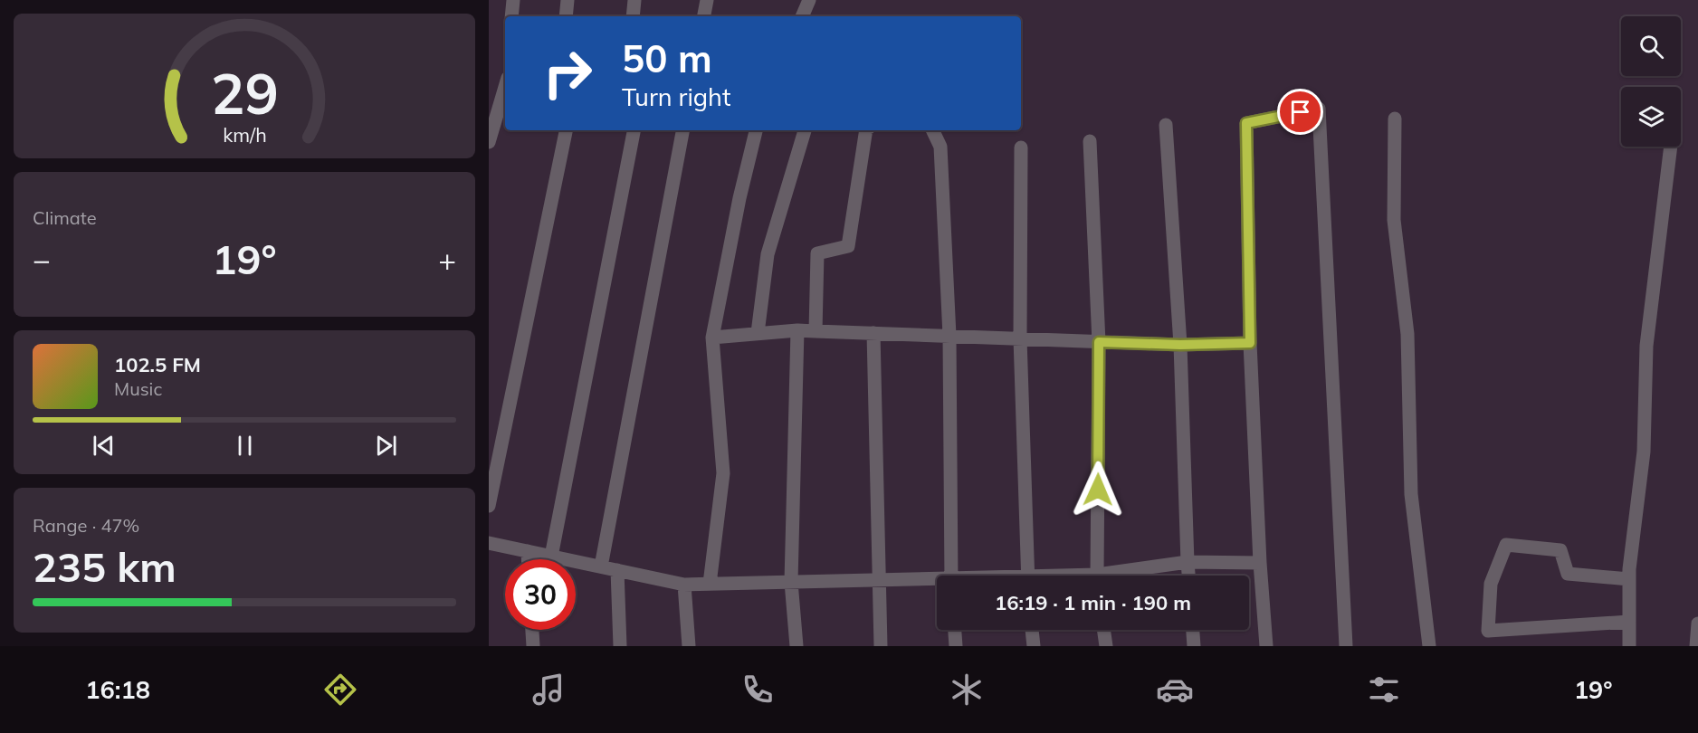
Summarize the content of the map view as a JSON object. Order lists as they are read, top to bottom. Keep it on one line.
{"page":{"turn":["50 m","Turn right"],"tile":["Climate",["Range · 47%","235 km"]],"heat":["−","19°","+"],"song":["102.5 FM","Music"],"limit":"30","trip":"16:19 · 1 min · 190 m","tabs":["16:18","19°"],"gauge":["29","km/h"]}}
